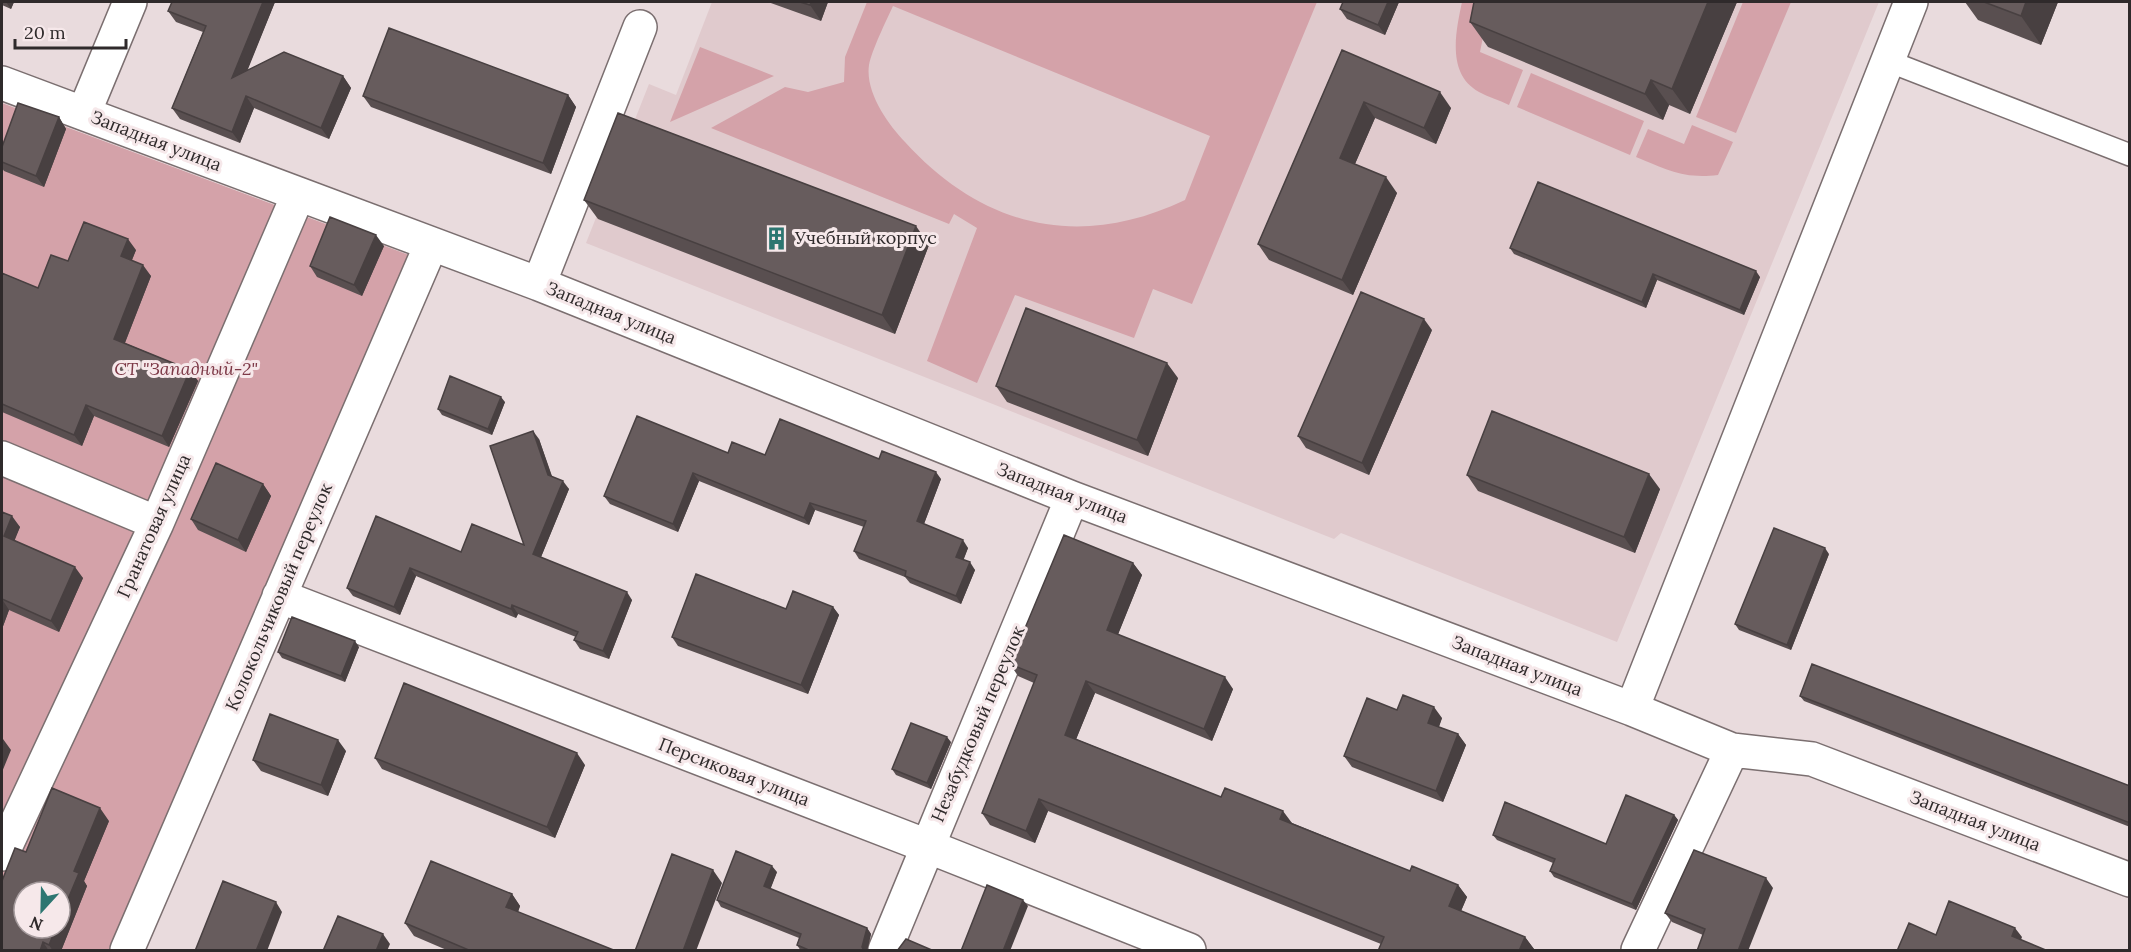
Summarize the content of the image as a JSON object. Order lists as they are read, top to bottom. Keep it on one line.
{"streets":{"street":["Западная улица","Гранатовая улица","Колокольчиковый переулок","Незабудковый переулок","Персиковая улица"]},"crossings":[["Западная улица","Гранатовая улица"],["Западная улица","Колокольчиковый переулок"],["Западная улица","Незабудковый переулок"],["Колокольчиковый переулок","Персиковая улица"],["Незабудковый переулок","Персиковая улица"]],"parks":["СТ \"Западный-2\""],"places":{"building":["Учебный корпус"]},"scale_bar":"20 m","north":"bottom"}
